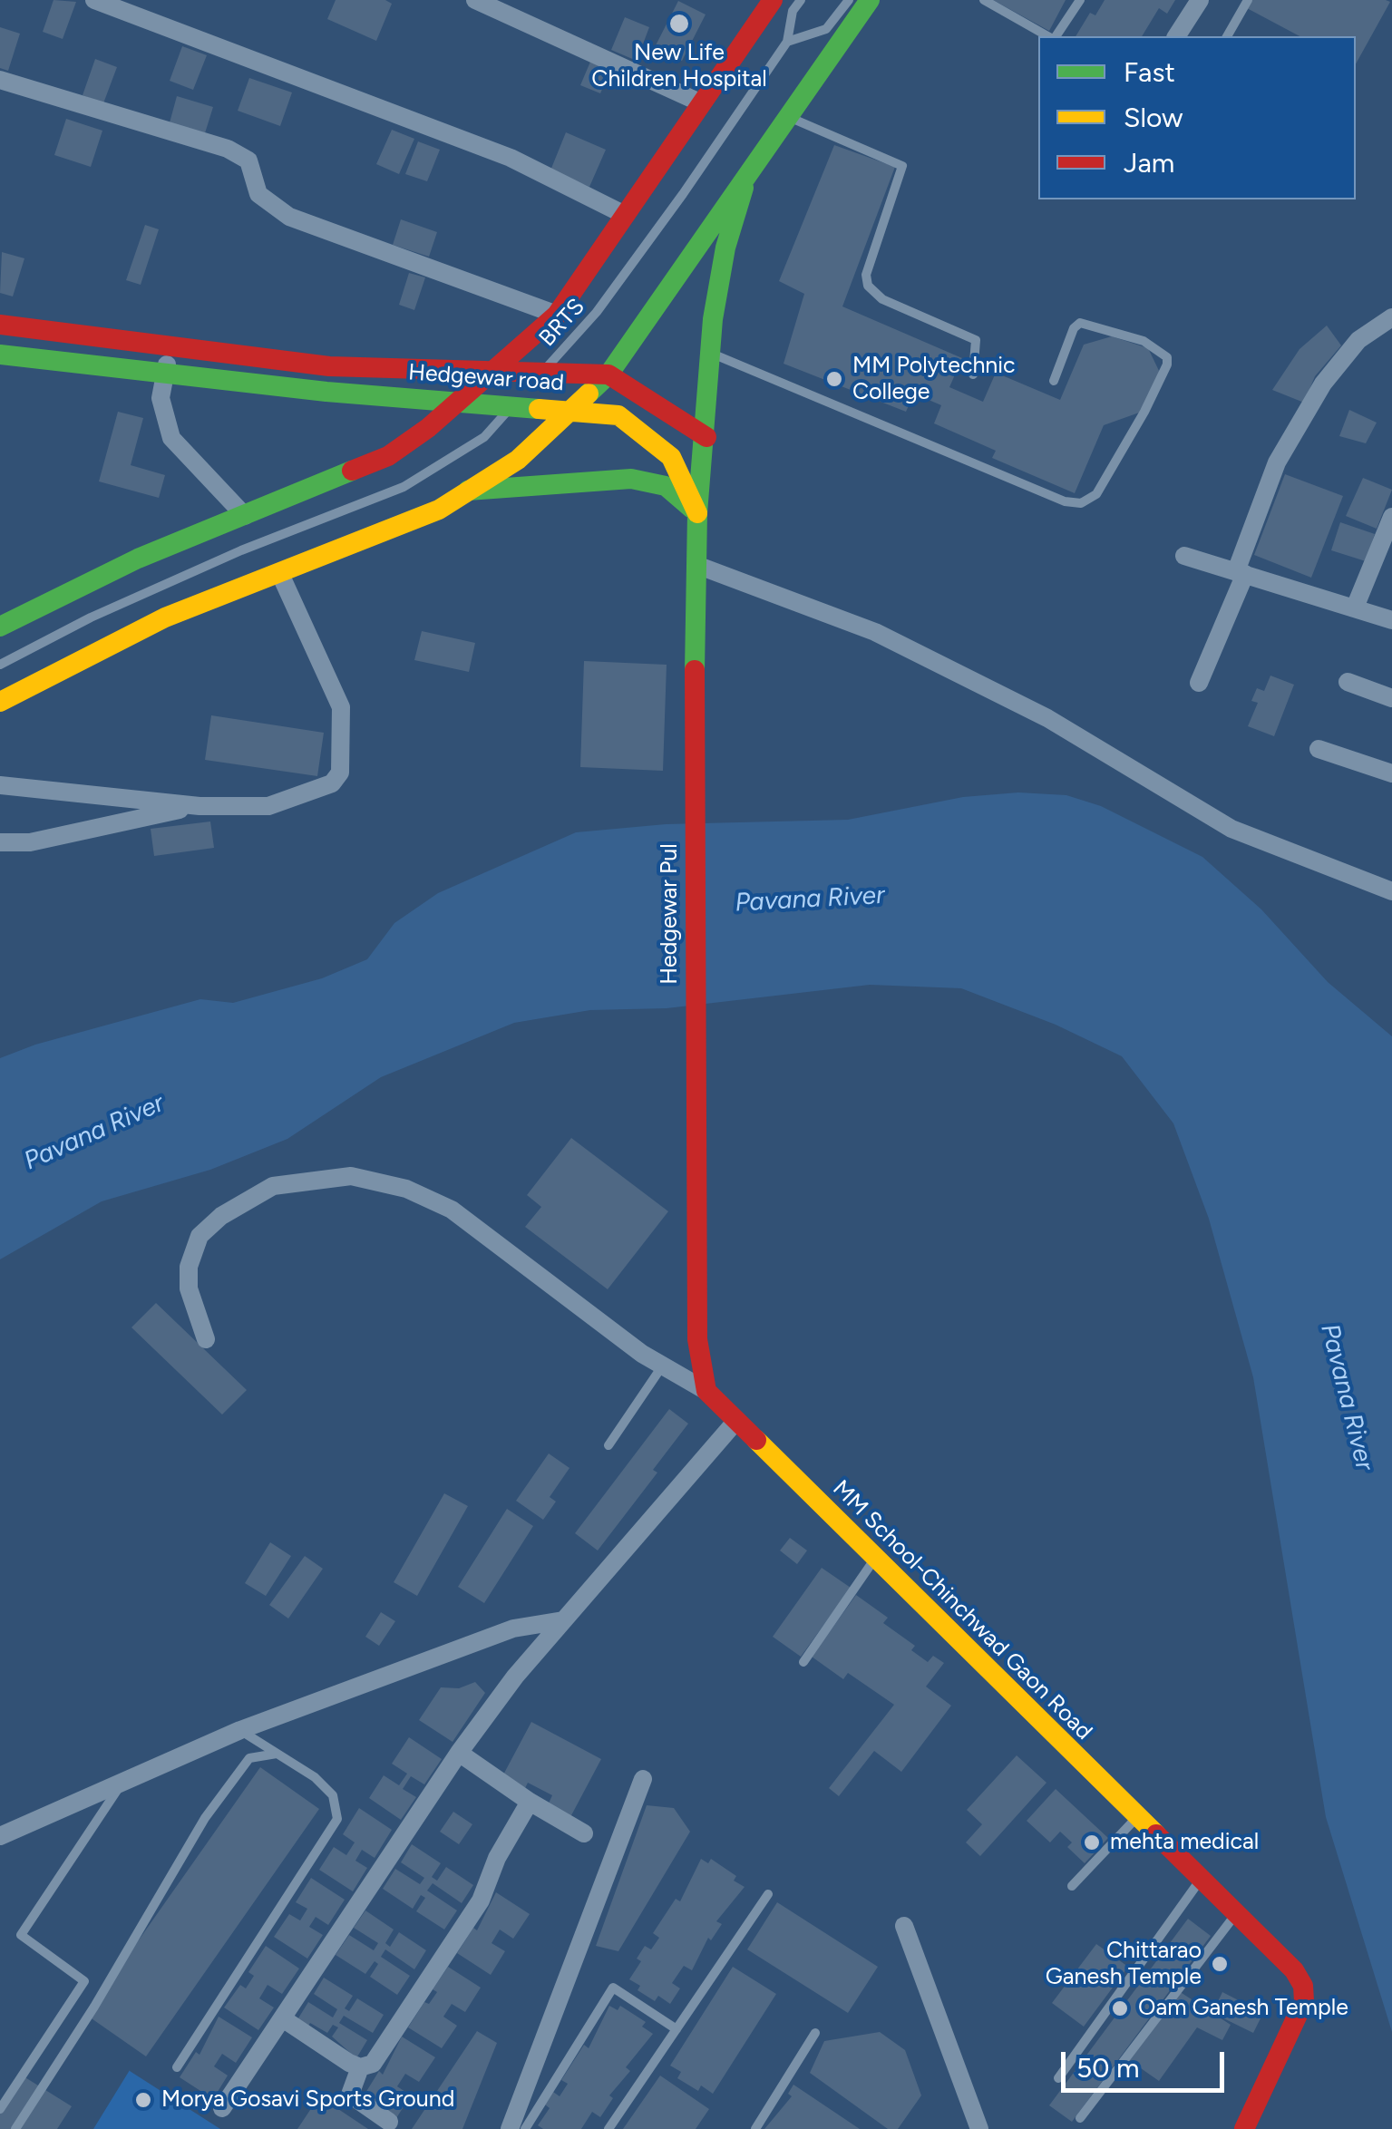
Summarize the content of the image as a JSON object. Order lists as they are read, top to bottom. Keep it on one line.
{"streets":{"main road":["Hedgewar road","Hedgewar Pul","MM School-Chinchwad Gaon Road"],"lane":["BRTS"]},"crossings":[["Hedgewar road","Hedgewar Pul"],["Hedgewar Pul","MM School-Chinchwad Gaon Road"]],"water":["Pavana River"],"places":["New Life Children Hospital","MM Polytechnic College","mehta medical","Chittarao Ganesh Temple","Oam Ganesh Temple","Morya Gosavi Sports Ground"],"legend":["Fast","Slow","Jam"],"scale_bar":"50 m"}
